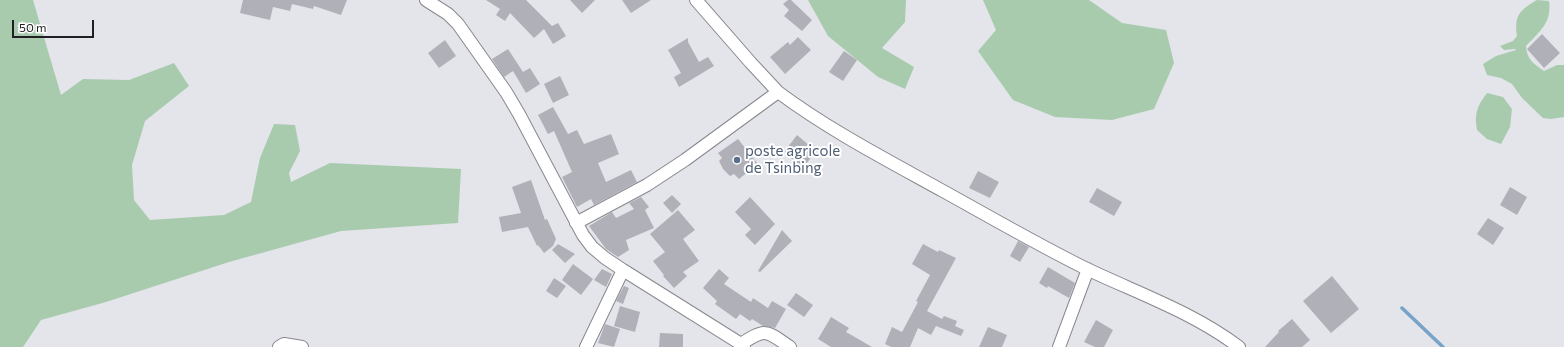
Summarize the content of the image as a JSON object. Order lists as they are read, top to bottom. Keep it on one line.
{"places":["poste agricole de Tsinbing"],"scale_bar":"50 m"}
